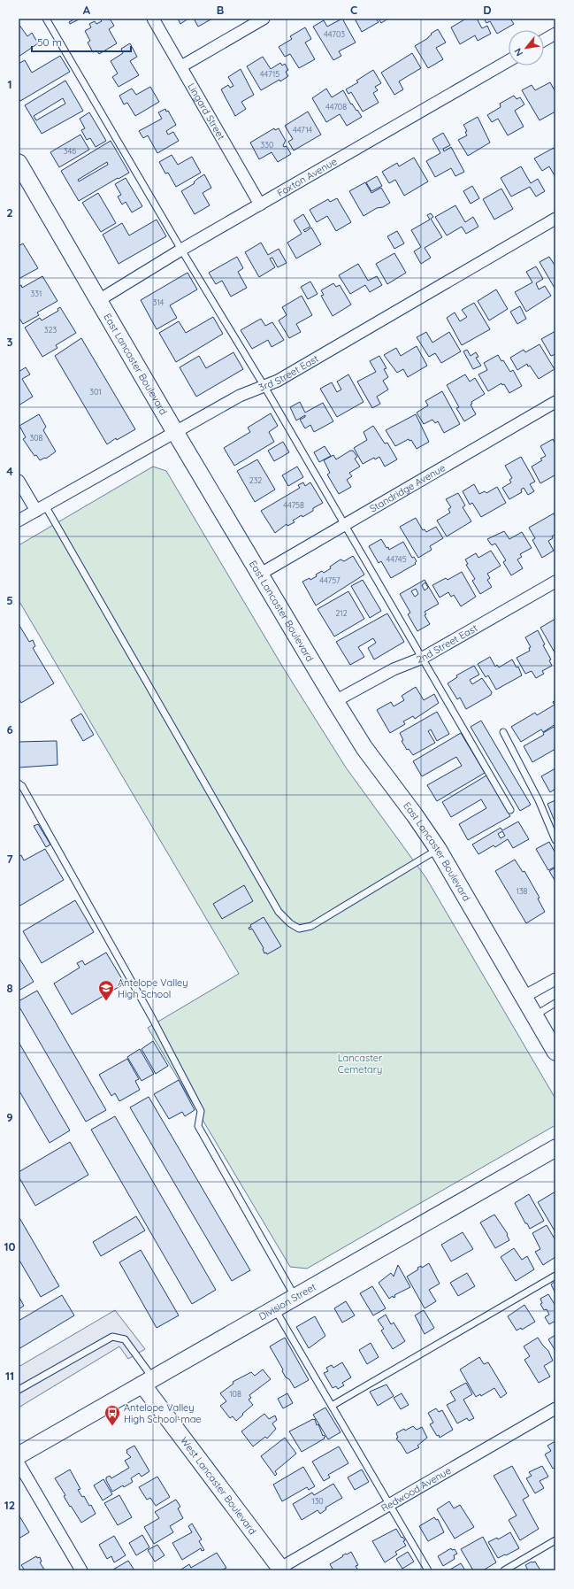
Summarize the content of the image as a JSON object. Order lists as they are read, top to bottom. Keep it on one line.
{"streets":{"main road":["East Lancaster Boulevard","Division Street","West Lancaster Boulevard"],"street":["Lingard Street","Foxton Avenue","3rd Street East","Standridge Avenue","2nd Street East","Redwood Avenue"]},"crossings":[["Lingard Street","Foxton Avenue"],["Foxton Avenue","East Lancaster Boulevard"],["East Lancaster Boulevard","3rd Street East"],["East Lancaster Boulevard","Standridge Avenue"],["East Lancaster Boulevard","2nd Street East"],["Division Street","West Lancaster Boulevard"],["West Lancaster Boulevard","Redwood Avenue"]],"parks":["Lancaster Cemetary"],"places":{"school or university":["Antelope Valley High School"],"bus stop":["Antelope Valley High School-mae"]},"house_numbers":["44703","44715","44708","44714","330","346","331","314","323","301","308","232","44758","44745","44757","212","138","108","130"],"scale_bar":"50 m","north":"bottom left","grid":{"columns":["A","B","C","D"],"rows":["1","2","3","4","5","6","7","8","9","10","11","12"]}}
